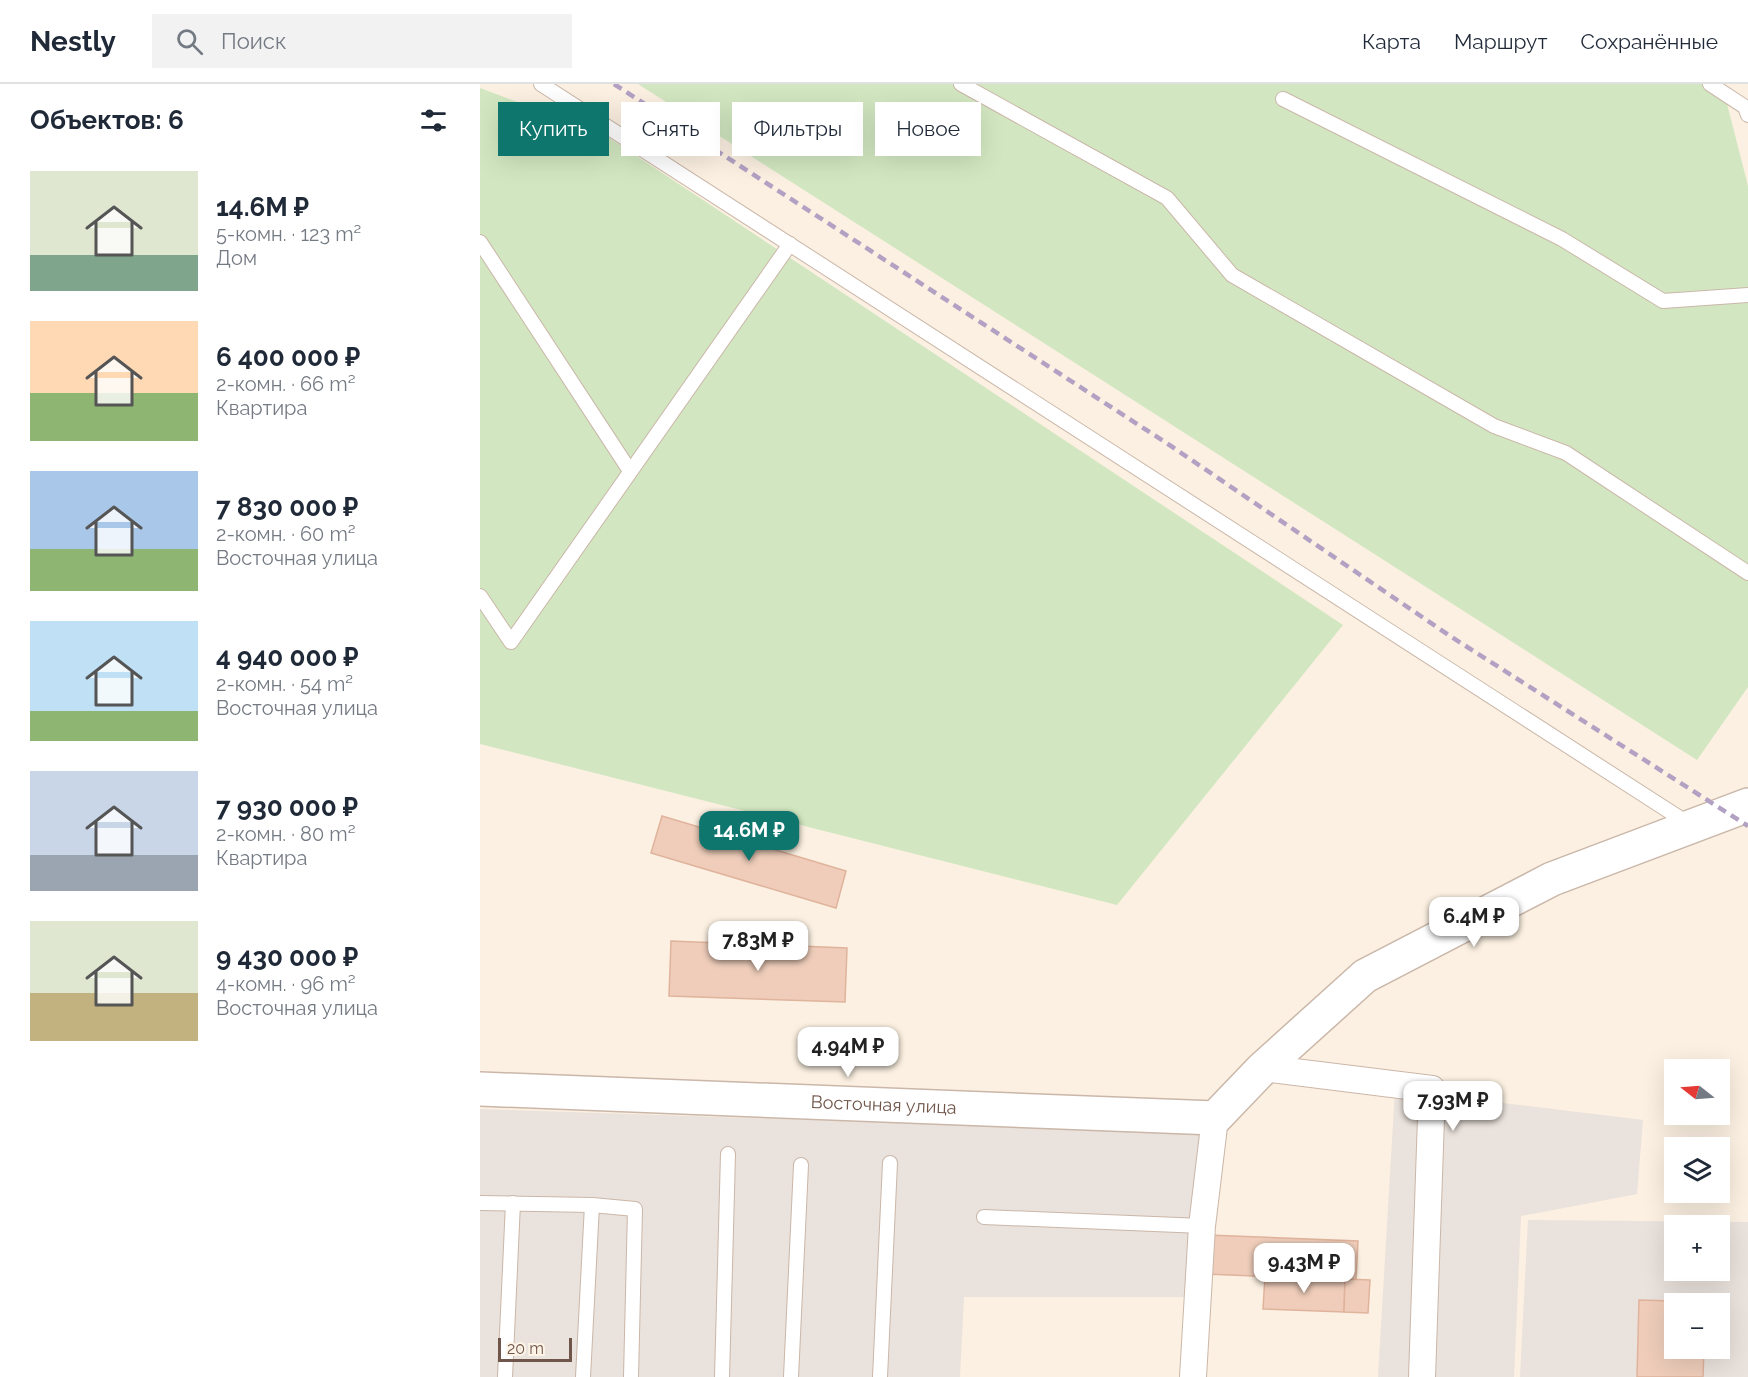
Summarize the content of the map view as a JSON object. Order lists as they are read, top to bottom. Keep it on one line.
{"streets":{"street":["Восточная улица"]},"scale_bar":"20 m","north":"left","page":{"header":"Nestly","search":"Поиск","nav":["Карта","Маршрут","Сохранённые"],"heading":"Объектов: 6","chip":["Купить","Снять","Фильтры","Новое"],"list":[{"name":"14.6M ₽","note":"5-комн. · 123 m² · Дом"},{"name":"6 400 000 ₽","note":"2-комн. · 66 m² · Квартира"},{"name":"7 830 000 ₽","note":"2-комн. · 60 m² · Восточная улица"},{"name":"4 940 000 ₽","note":"2-комн. · 54 m² · Восточная улица"},{"name":"7 930 000 ₽","note":"2-комн. · 80 m² · Квартира"},{"name":"9 430 000 ₽","note":"4-комн. · 96 m² · Восточная улица"}],"price":["14.6M ₽","6.4M ₽","7.83M ₽","4.94M ₽","7.93M ₽","9.43M ₽"],"map_buttons":["+","−"],"scale":"20 m"}}
